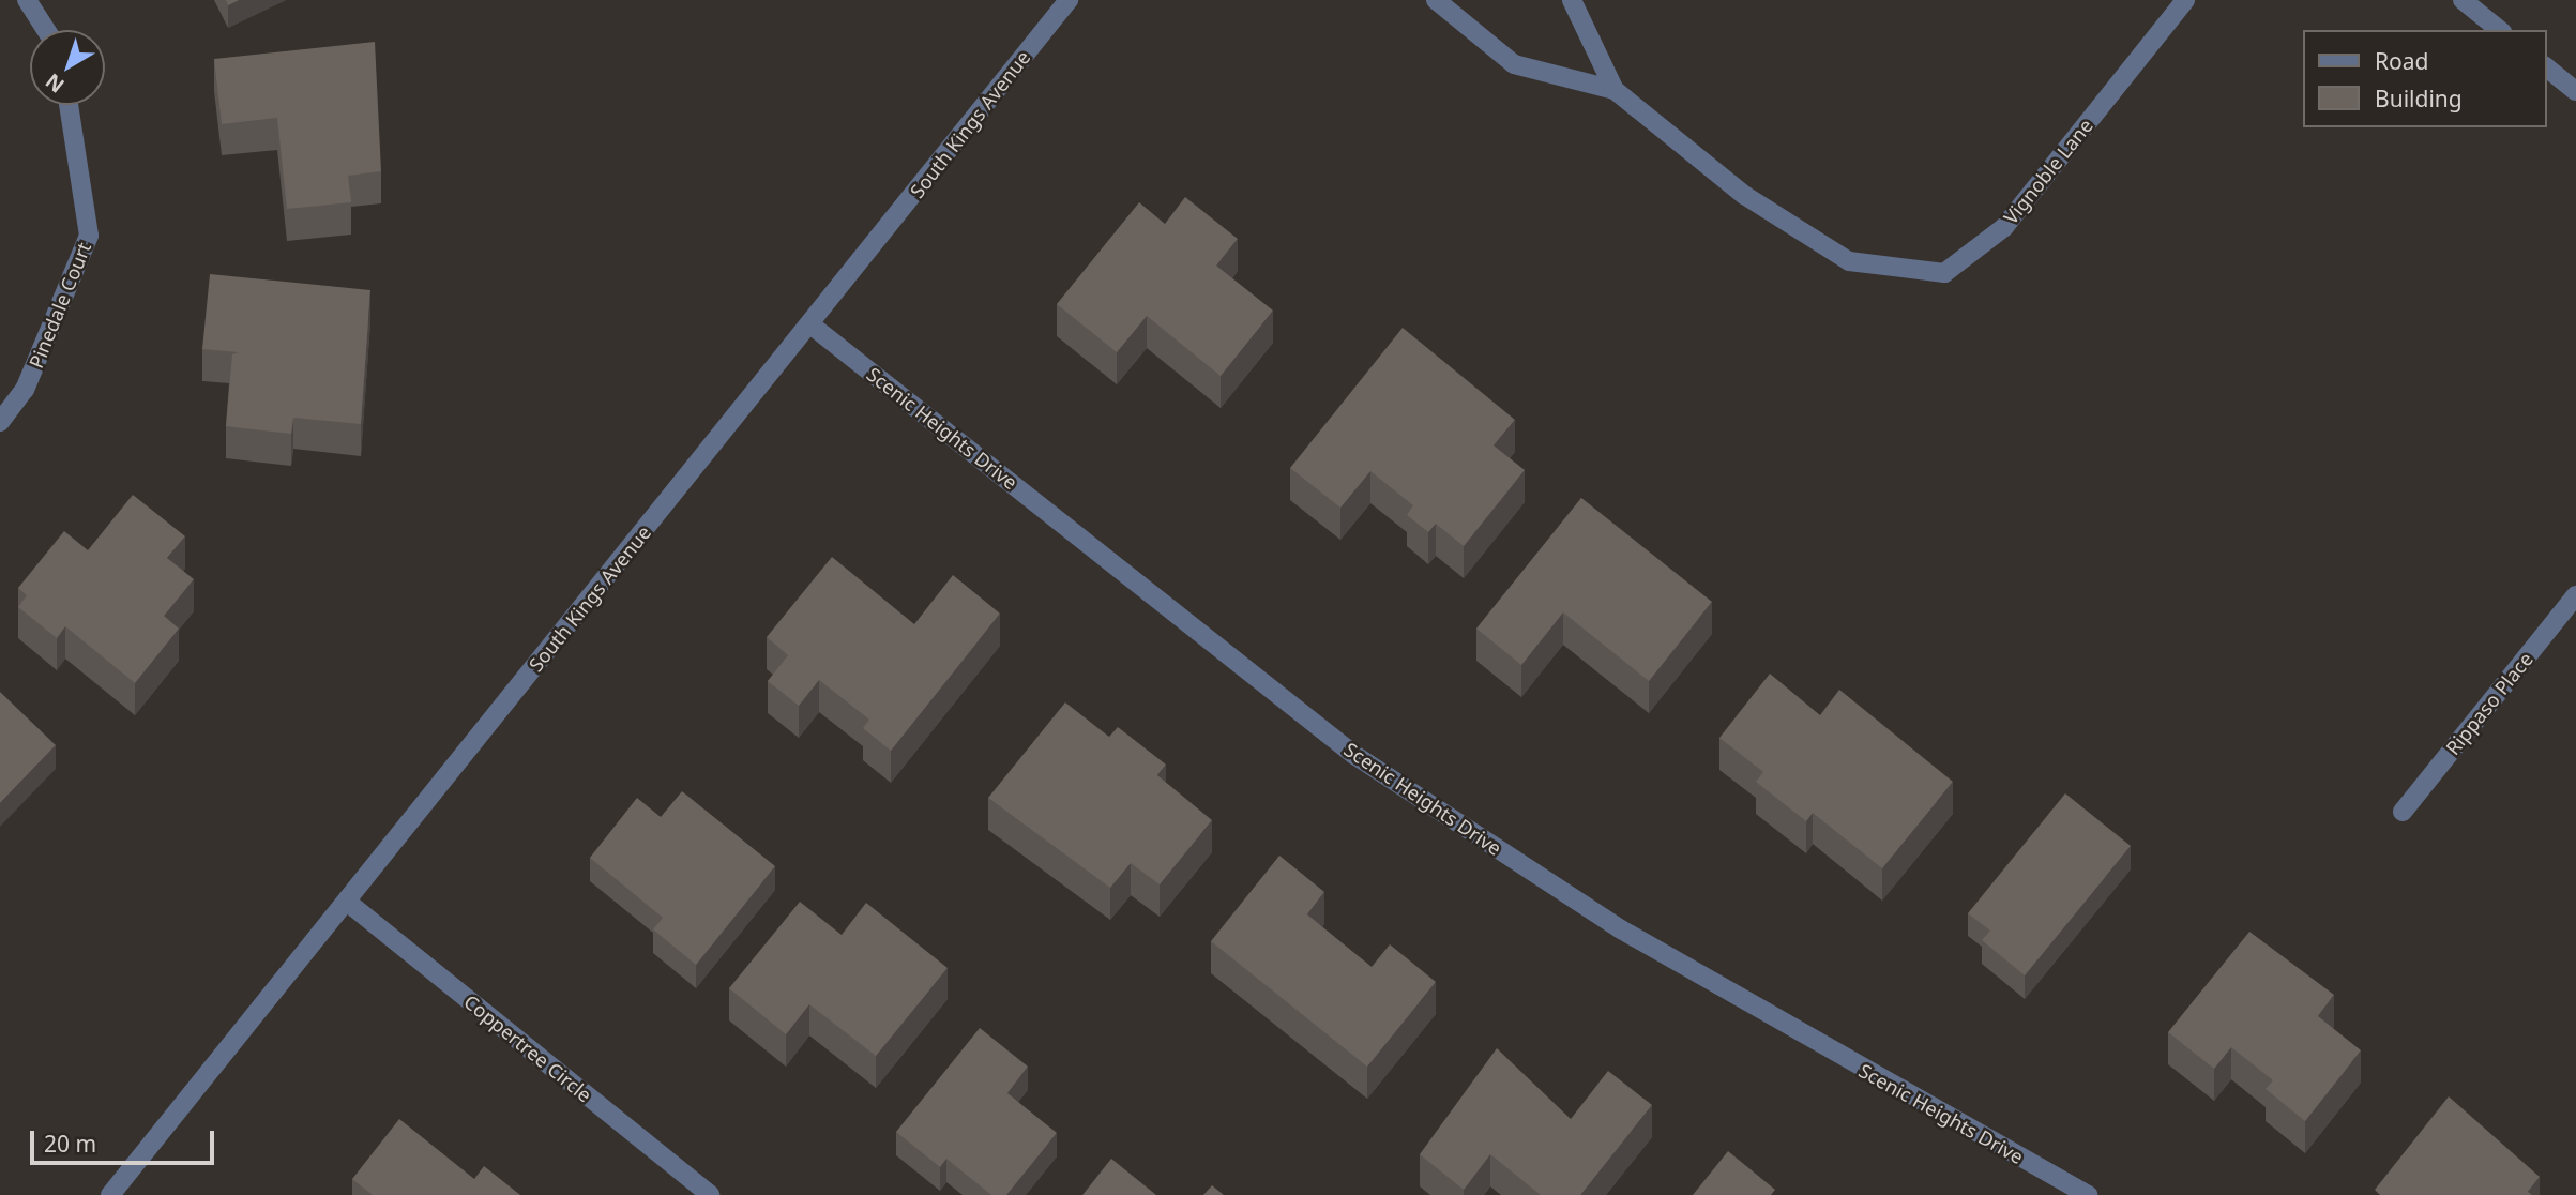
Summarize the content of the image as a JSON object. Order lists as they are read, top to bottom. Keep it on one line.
{"streets":{"street":["South Kings Avenue","Vignoble Lane","Pinedale Court","Scenic Heights Drive","Rippaso Place","Coppertree Circle"]},"crossings":[["South Kings Avenue","Scenic Heights Drive"],["South Kings Avenue","Coppertree Circle"]],"legend":["Road","Building"],"scale_bar":"20 m","north":"bottom left"}
